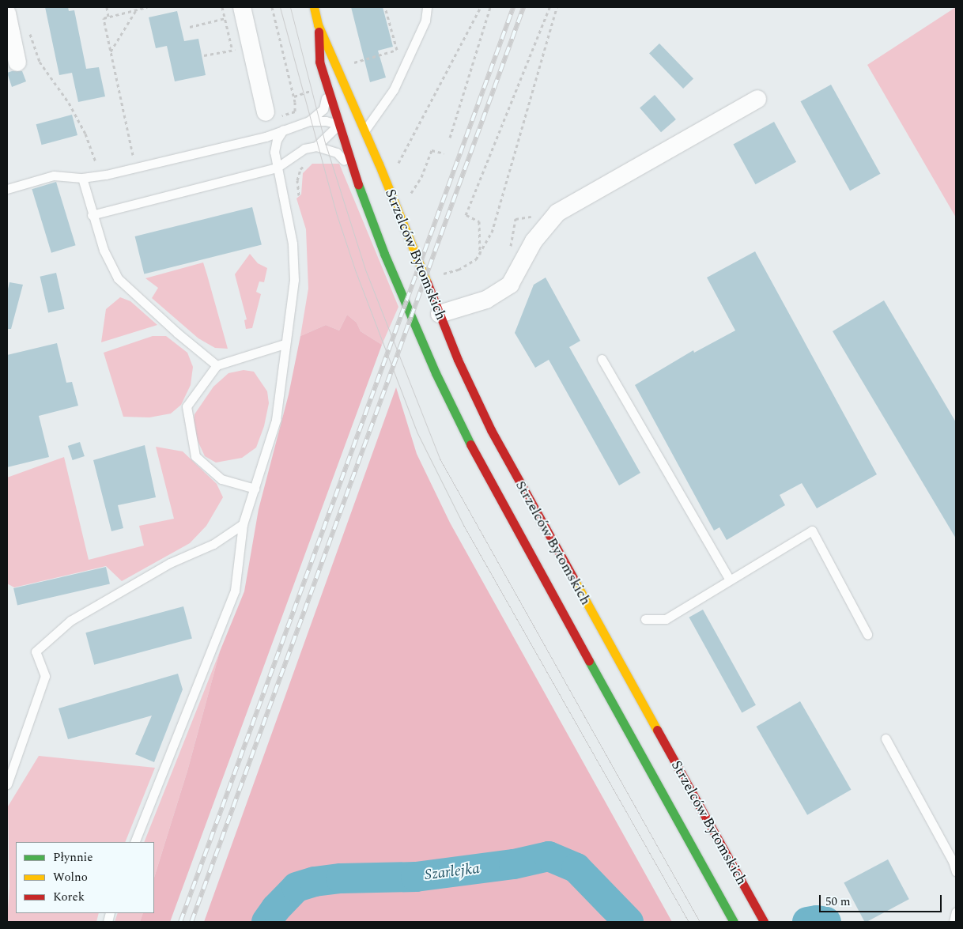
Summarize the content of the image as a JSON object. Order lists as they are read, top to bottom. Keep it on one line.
{"streets":{"highway":["Strzelców Bytomskich"]},"water":["Szarlejka"],"legend":["Płynnie","Wolno","Korek"],"scale_bar":"50 m"}
